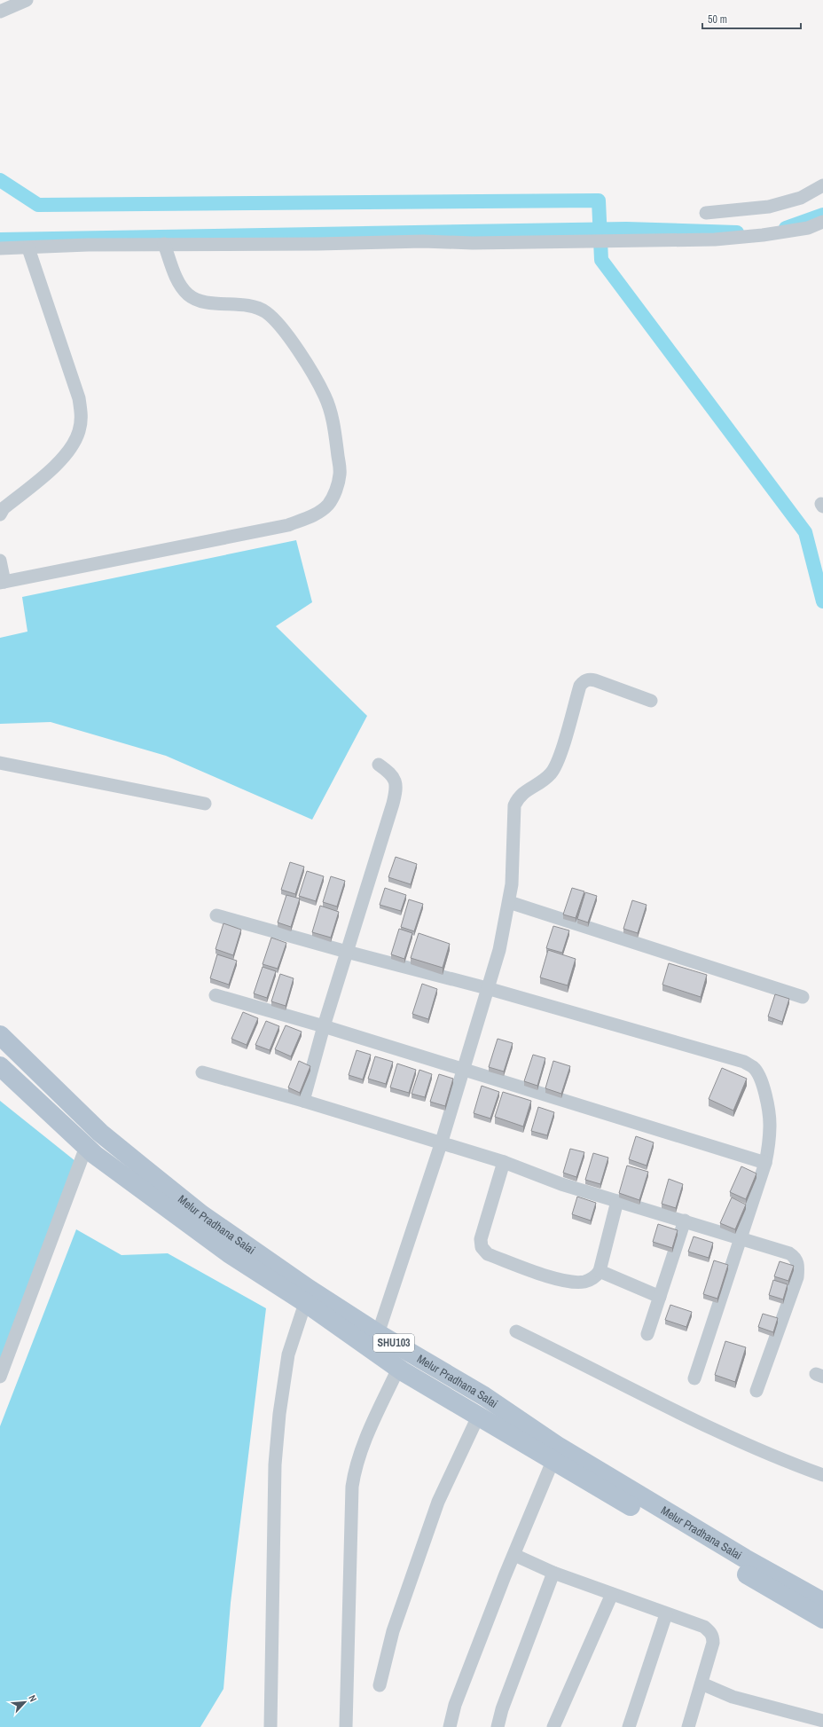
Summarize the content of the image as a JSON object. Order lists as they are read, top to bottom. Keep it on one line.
{"streets":{"main road":["Melur Pradhana Salai","SHU103"]},"scale_bar":"50 m","north":"top right"}
